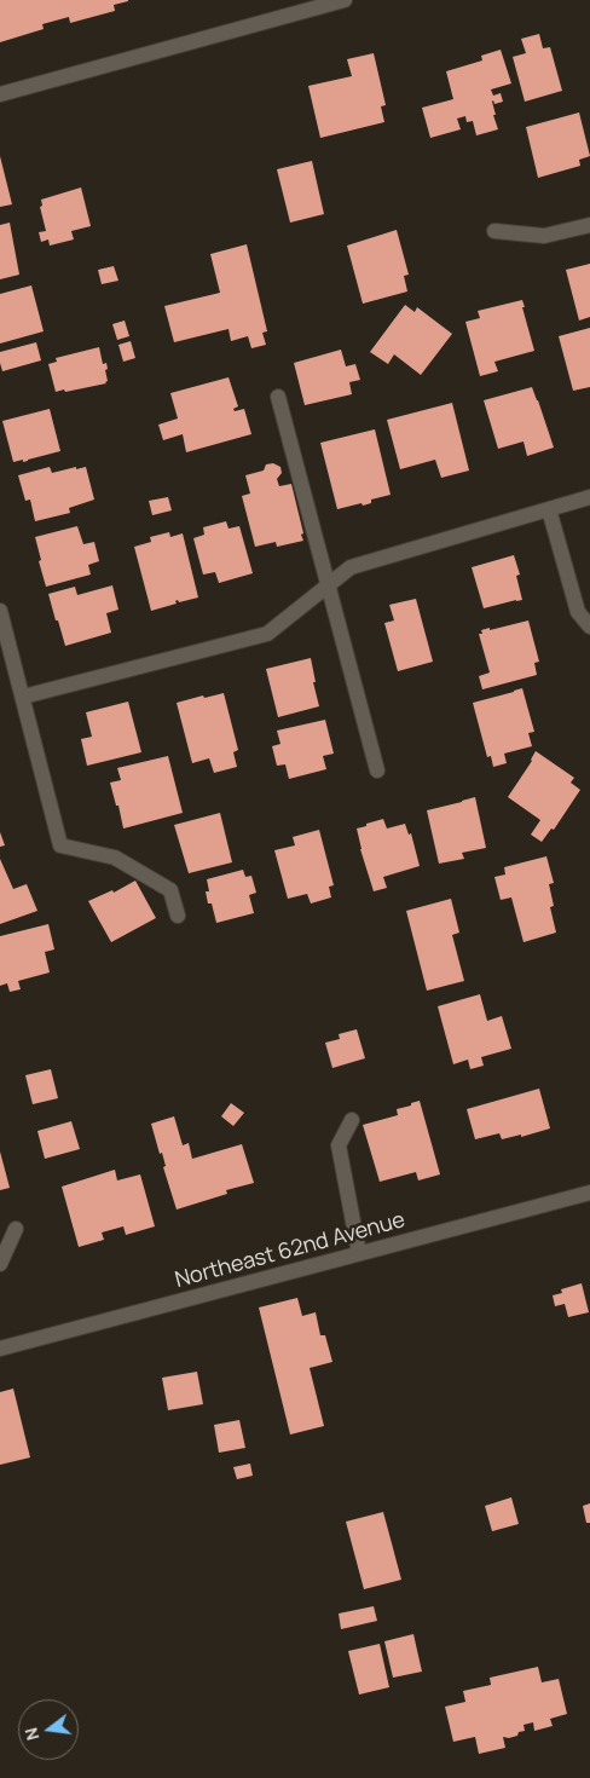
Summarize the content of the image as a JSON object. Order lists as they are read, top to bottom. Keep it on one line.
{"streets":{"street":["Northeast 62nd Avenue"]},"north":"left"}
